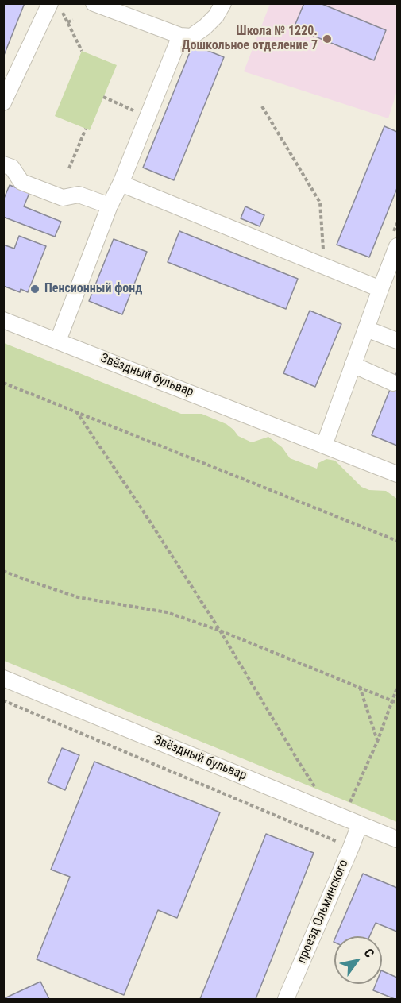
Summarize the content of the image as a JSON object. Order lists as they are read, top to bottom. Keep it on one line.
{"streets":{"street":["Звёздный бульвар","проезд Ольминского"]},"crossings":[["Звёздный бульвар","проезд Ольминского"]],"places":["Школа № 1220. Дошкольное отделение 7","Пенсионный фонд"],"north":"top right"}
